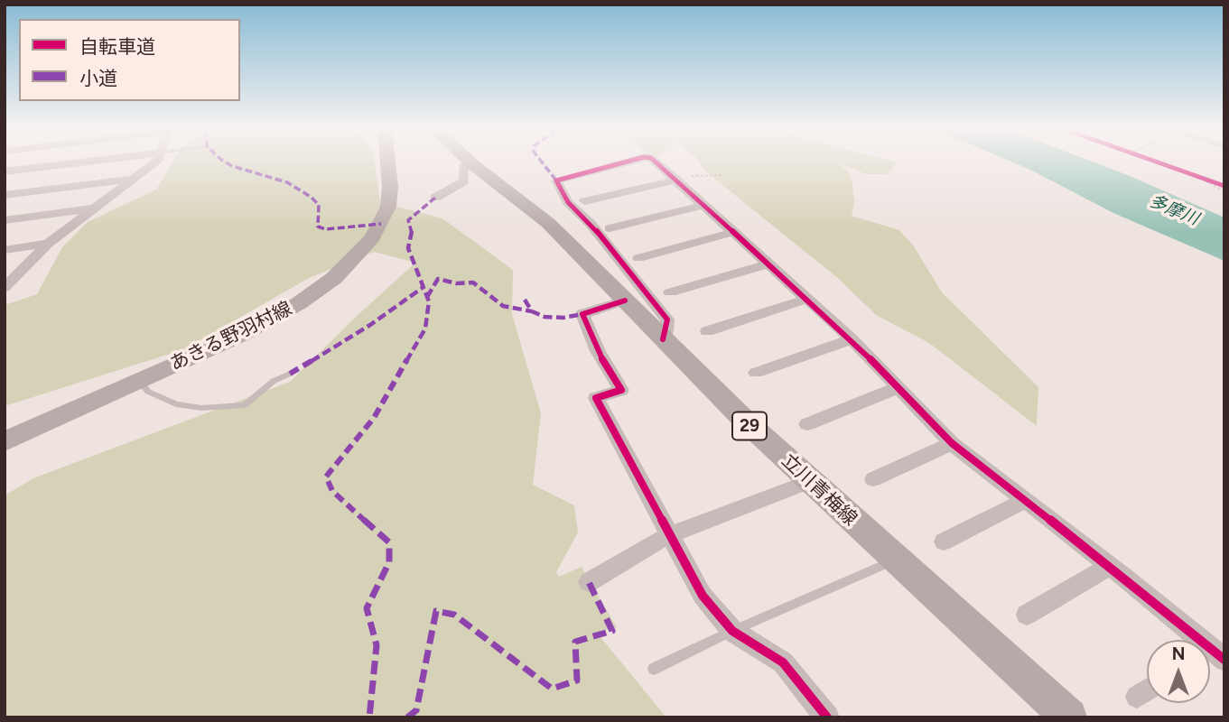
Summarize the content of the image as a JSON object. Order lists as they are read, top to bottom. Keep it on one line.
{"streets":{"main road":["あきる野羽村線","29","立川青梅線"]},"water":["多摩川"],"legend":["自転車道","小道"],"north":"top"}
